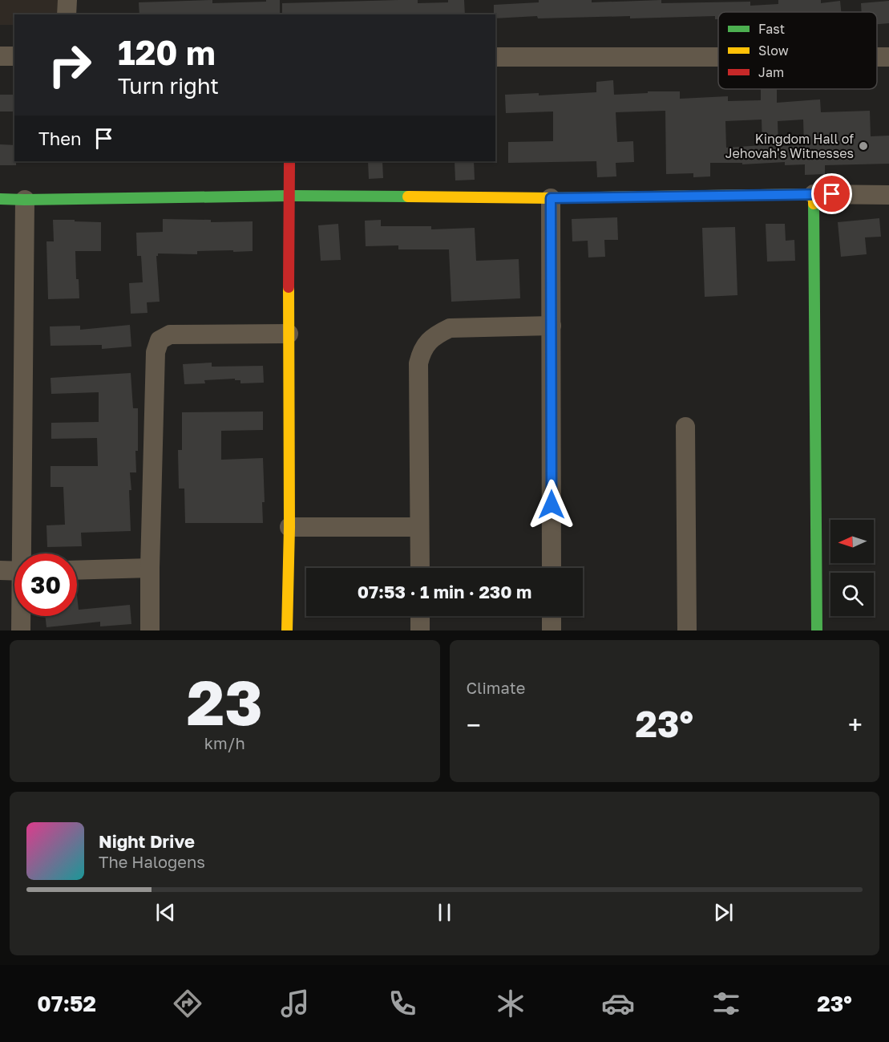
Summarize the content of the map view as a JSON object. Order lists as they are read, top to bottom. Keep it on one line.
{"places":["Kingdom Hall of Jehovah's Witnesses"],"legend":["Fast","Slow","Jam"],"north":"left","page":{"turn":["120 m","Turn right"],"then":"Then","limit":"30","trip":"07:53 · 1 min · 230 m","tile":[["23","km/h"],"Climate"],"heat":["−","23°","+"],"song":["Night Drive","The Halogens"],"tabs":["07:52","23°"]}}
